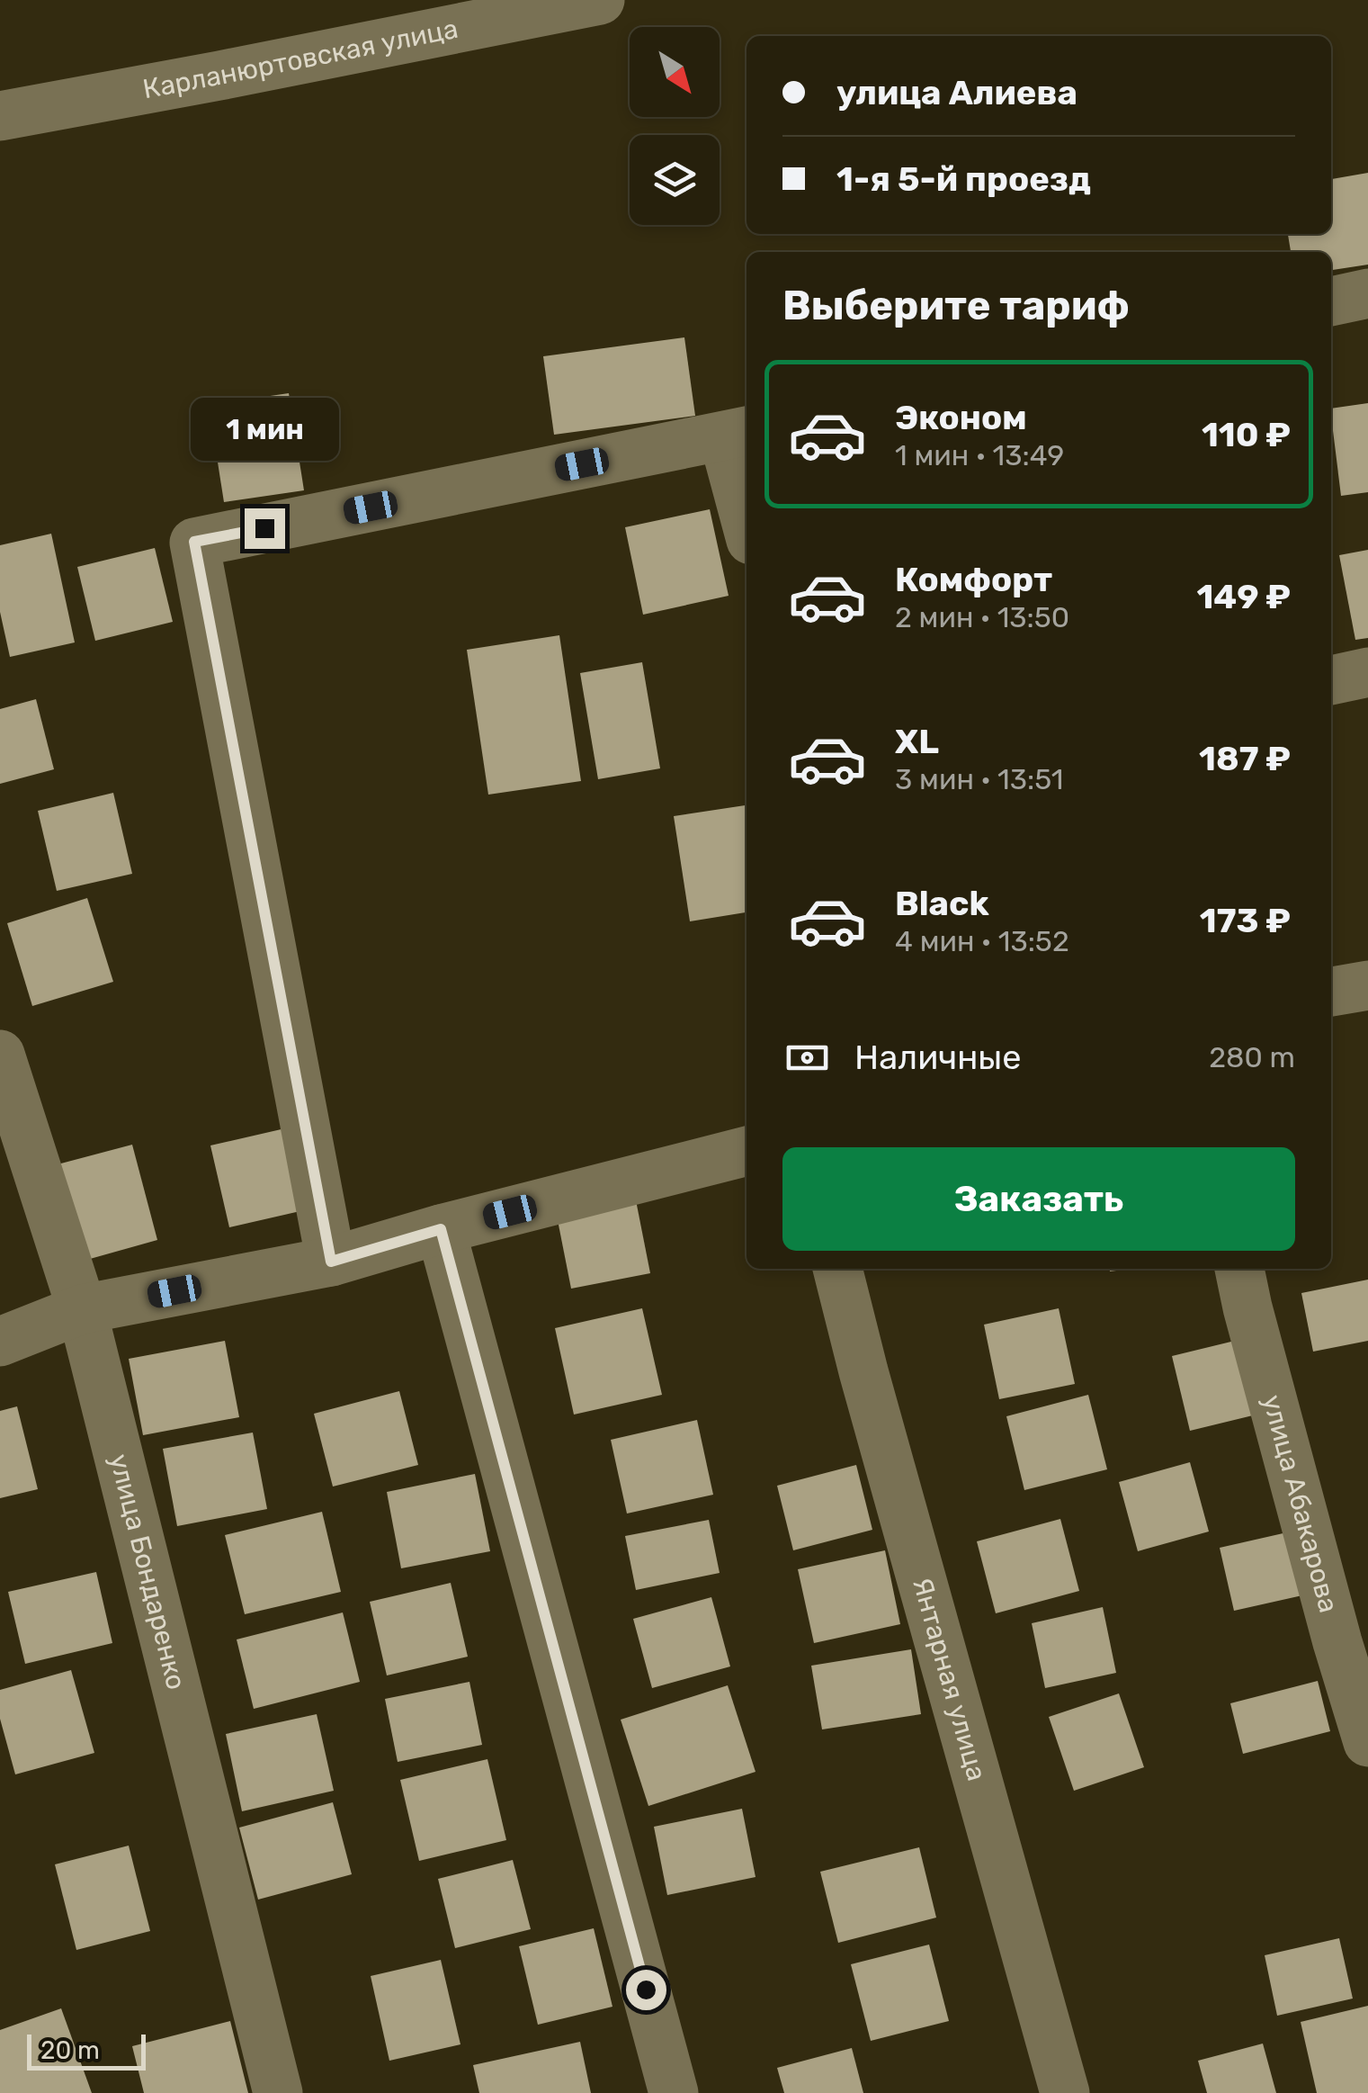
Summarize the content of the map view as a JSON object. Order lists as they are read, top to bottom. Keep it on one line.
{"streets":{"street":["Карланюртовская улица","улица Абакарова","улица Бондаренко","Янтарная улица"]},"scale_bar":"20 m","north":"bottom right","page":{"banner":["улица Алиева","1-я 5-й проезд"],"heading":"Выберите тариф","list":[{"name":"Эконом","note":"1 мин · 13:49","value":"110 ₽"},{"name":"Комфорт","note":"2 мин · 13:50","value":"149 ₽"},{"name":"XL","note":"3 мин · 13:51","value":"187 ₽"},{"name":"Black","note":"4 мин · 13:52","value":"173 ₽"}],"bubble":"1 мин","pay":["Наличные","280 m"],"buttons":"Заказать","scale":"20 m"}}
